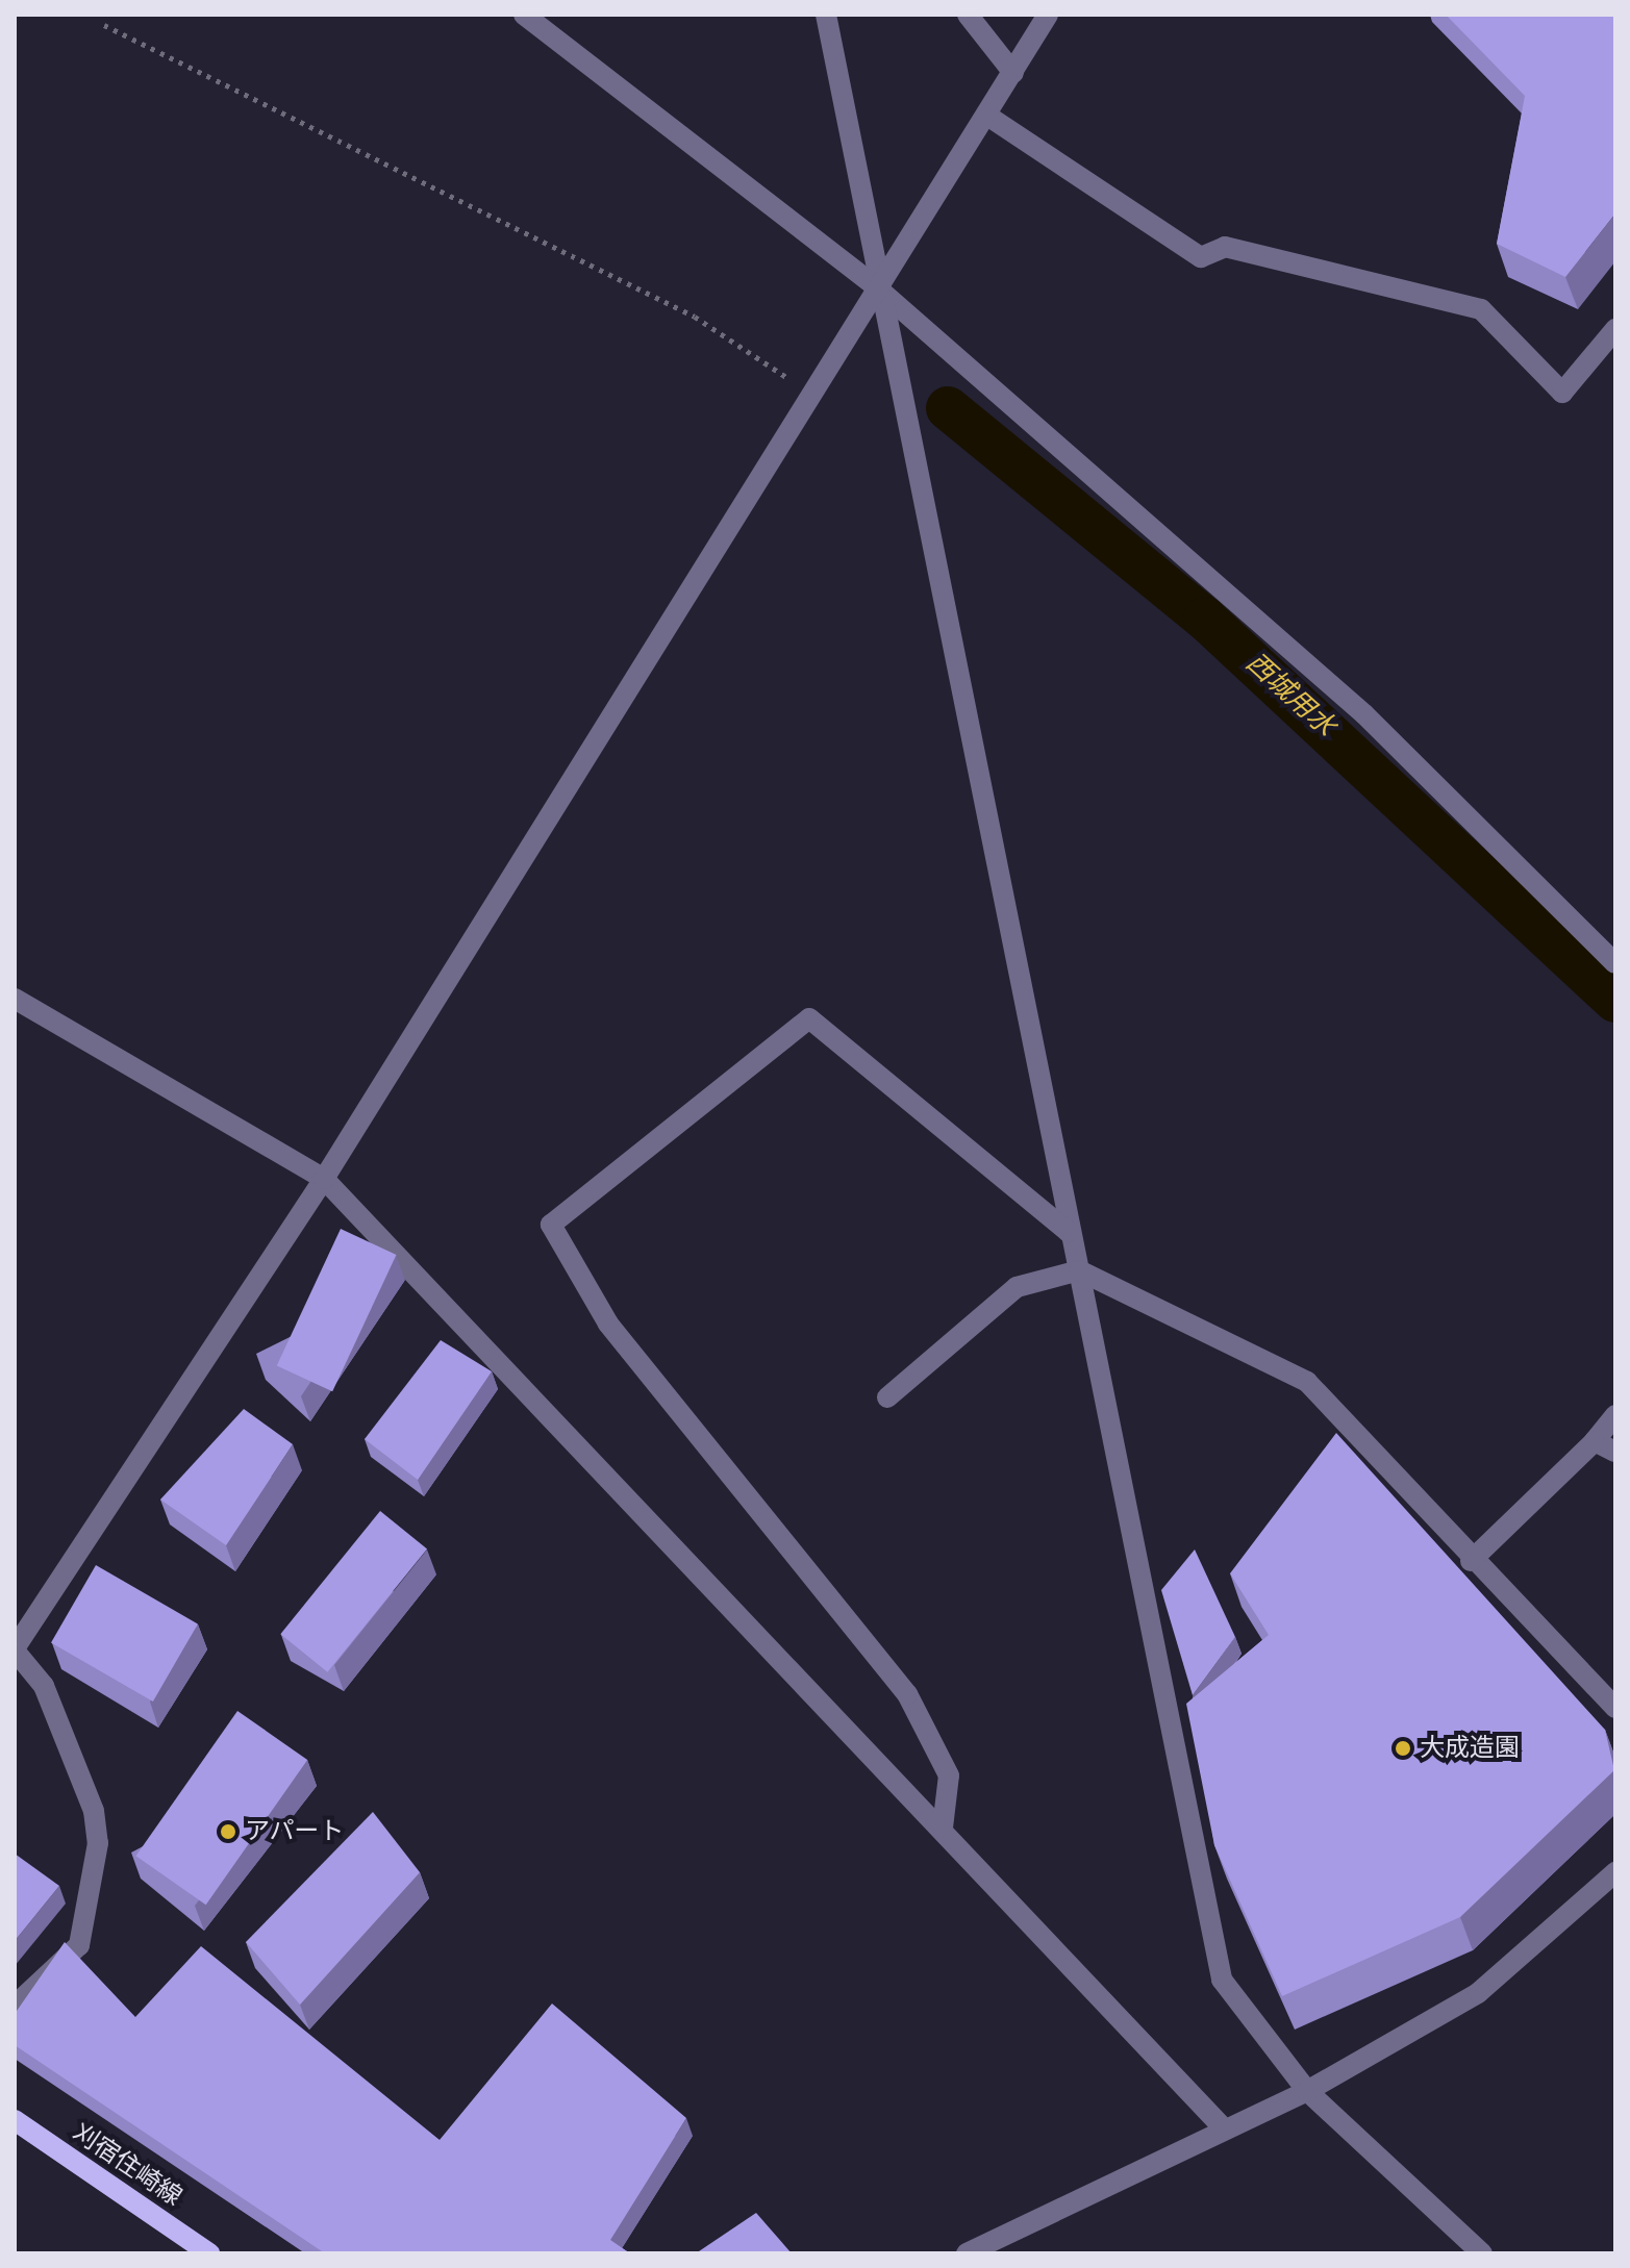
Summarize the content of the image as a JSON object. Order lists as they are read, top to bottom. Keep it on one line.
{"streets":{"main road":["刈宿住崎線"]},"water":["西城用水"],"places":["大成造園","アパート"]}
